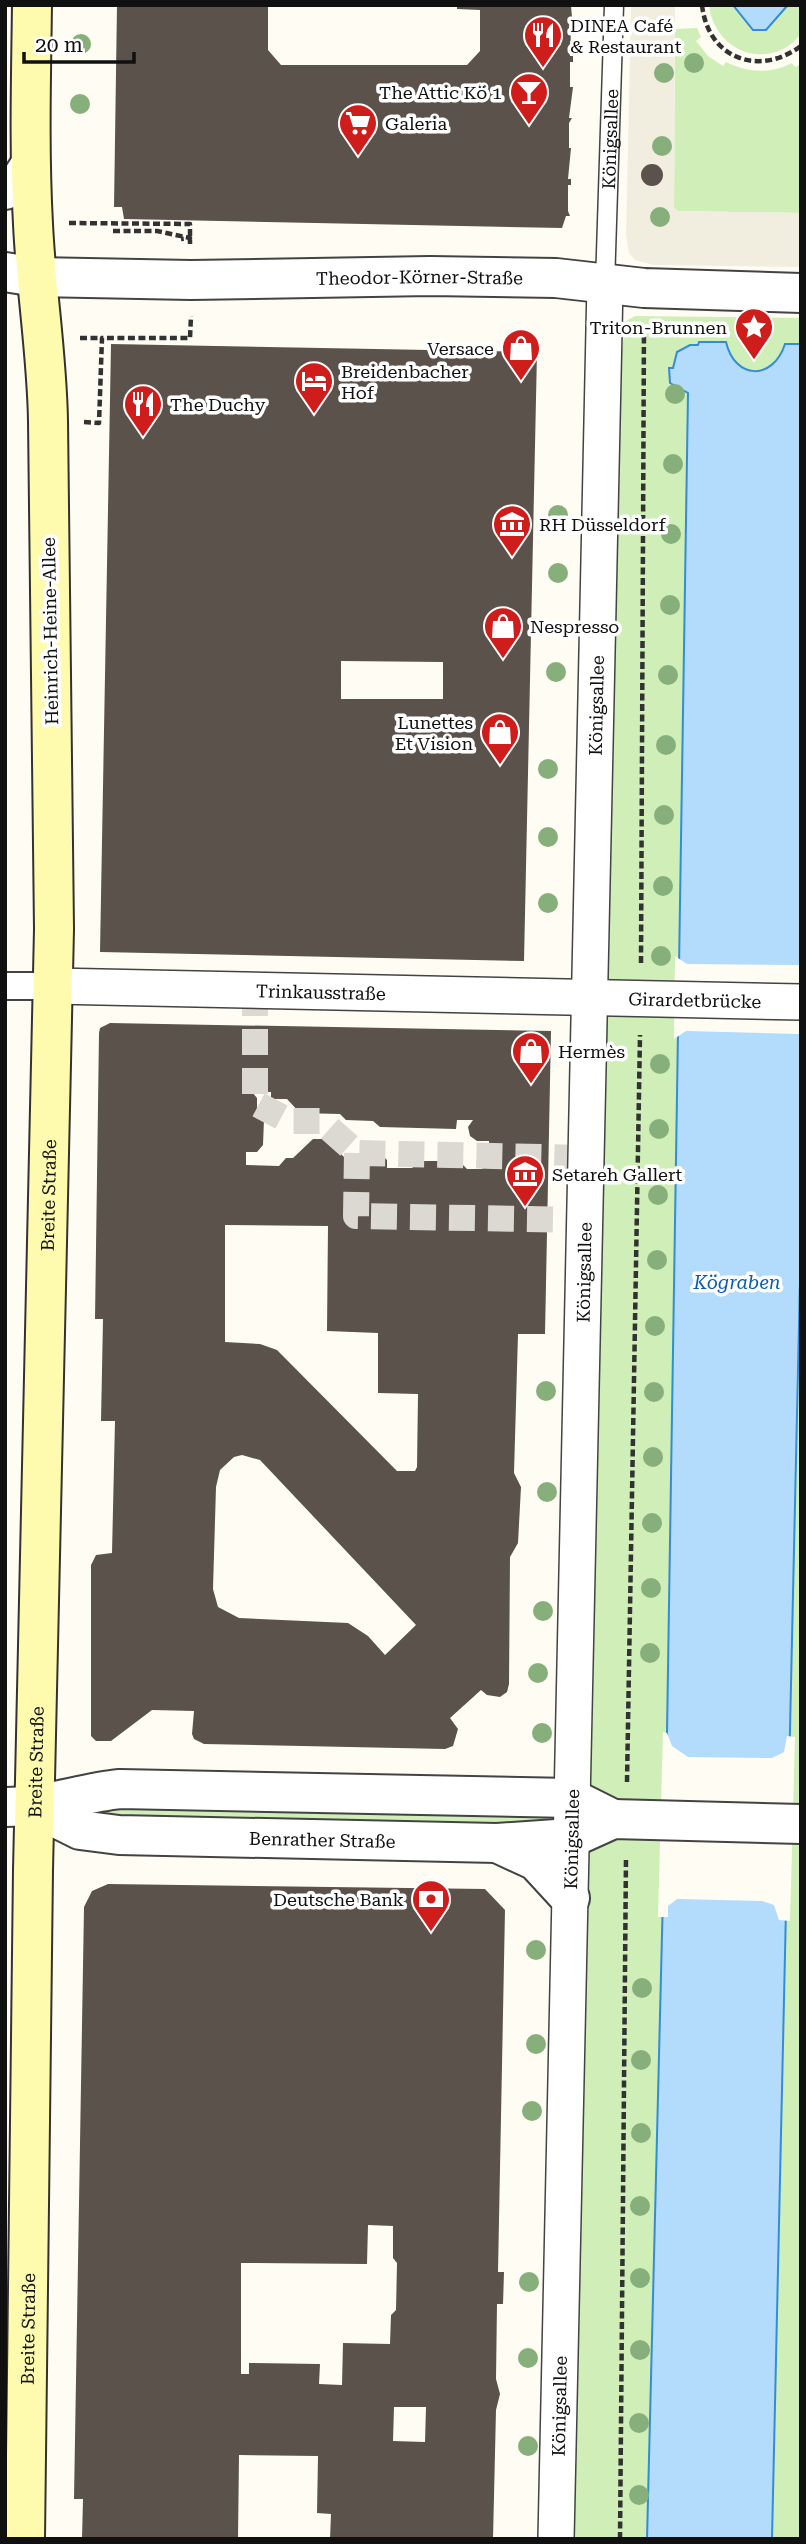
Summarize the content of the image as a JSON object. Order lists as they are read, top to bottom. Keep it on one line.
{"streets":{"main road":["Heinrich-Heine-Allee","Breite Straße"],"street":["Königsallee","Theodor-Körner-Straße","Trinkausstraße","Girardetbrücke","Benrather Straße"]},"crossings":[["Königsallee","Theodor-Körner-Straße"],["Königsallee","Trinkausstraße"],["Königsallee","Girardetbrücke"],["Königsallee","Benrather Straße"],["Theodor-Körner-Straße","Heinrich-Heine-Allee"],["Heinrich-Heine-Allee","Trinkausstraße"],["Heinrich-Heine-Allee","Breite Straße"],["Trinkausstraße","Girardetbrücke"],["Trinkausstraße","Breite Straße"],["Breite Straße","Benrather Straße"]],"water":["Kögraben"],"places":{"restaurant":["DINEA Café & Restaurant","The Duchy"],"bar":["The Attic Kö 1"],"supermarket":["Galeria"],"place":["Triton-Brunnen"],"shop":["Versace","Nespresso","Lunettes Et Vision","Hermès"],"hotel":["Breidenbacher Hof"],"museum":["RH Düsseldorf","Setareh Gallert"],"bank":["Deutsche Bank"]},"scale_bar":"20 m"}
